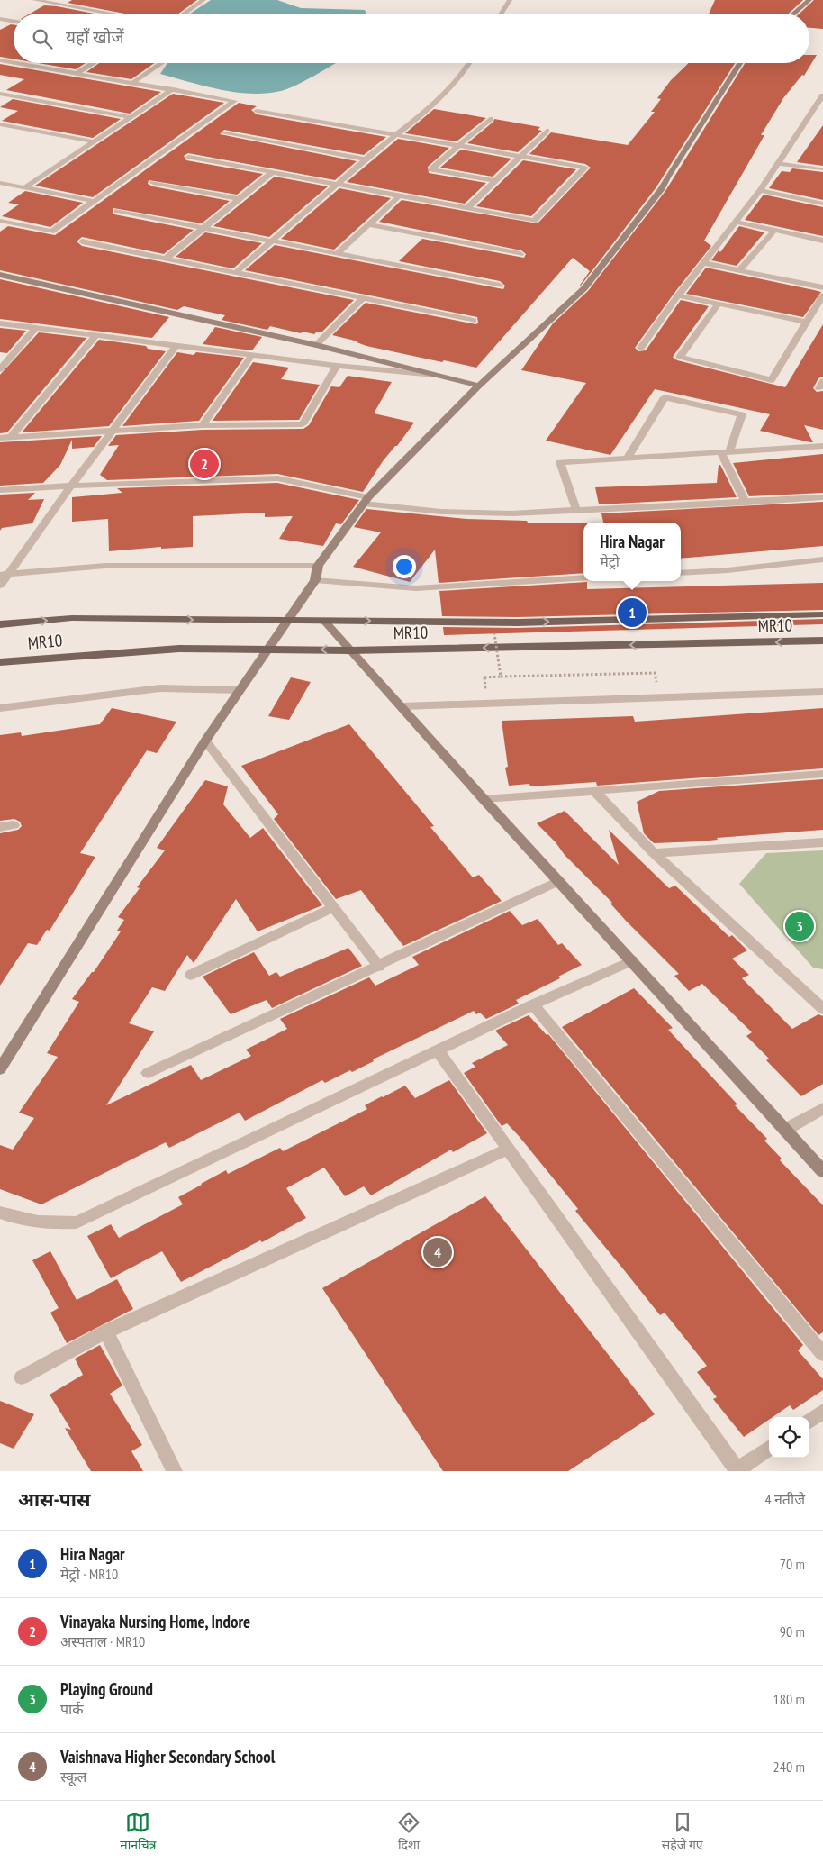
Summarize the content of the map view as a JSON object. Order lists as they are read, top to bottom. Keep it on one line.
{"streets":{"main road":["MR10"]},"page":{"search":"यहाँ खोजें","pins":["2","1","3","4"],"popup":["Hira Nagar","मेट्रो"],"heading":["आस-पास","4 नतीजे"],"list":[{"mark":"1","name":"Hira Nagar","note":"मेट्रो · MR10","value":"70 m"},{"mark":"2","name":"Vinayaka Nursing Home, Indore","note":"अस्पताल · MR10","value":"90 m"},{"mark":"3","name":"Playing Ground","note":"पार्क","value":"180 m"},{"mark":"4","name":"Vaishnava Higher Secondary School","note":"स्कूल","value":"240 m"}],"nav":["मानचित्र","दिशा","सहेजे गए"]}}
